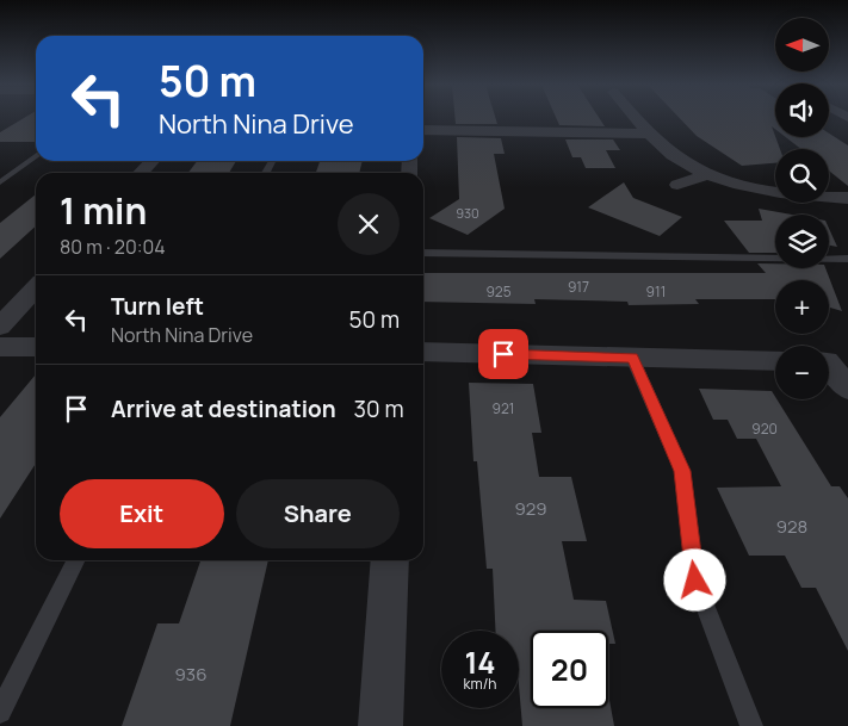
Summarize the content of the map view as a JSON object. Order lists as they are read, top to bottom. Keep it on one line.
{"house_numbers":["930","917","925","911","921","920","929","928","936"],"north":"left","page":{"map_buttons":["+","−"],"turn":["50 m","North Nina Drive"],"heading":["1 min","80 m · 20:04"],"list":[{"name":"Turn left","note":"North Nina Drive","value":"50 m"},{"name":"Arrive at destination","value":"30 m"}],"buttons":["Exit","Share"],"speed":"14 km/h","limit":"20"}}
